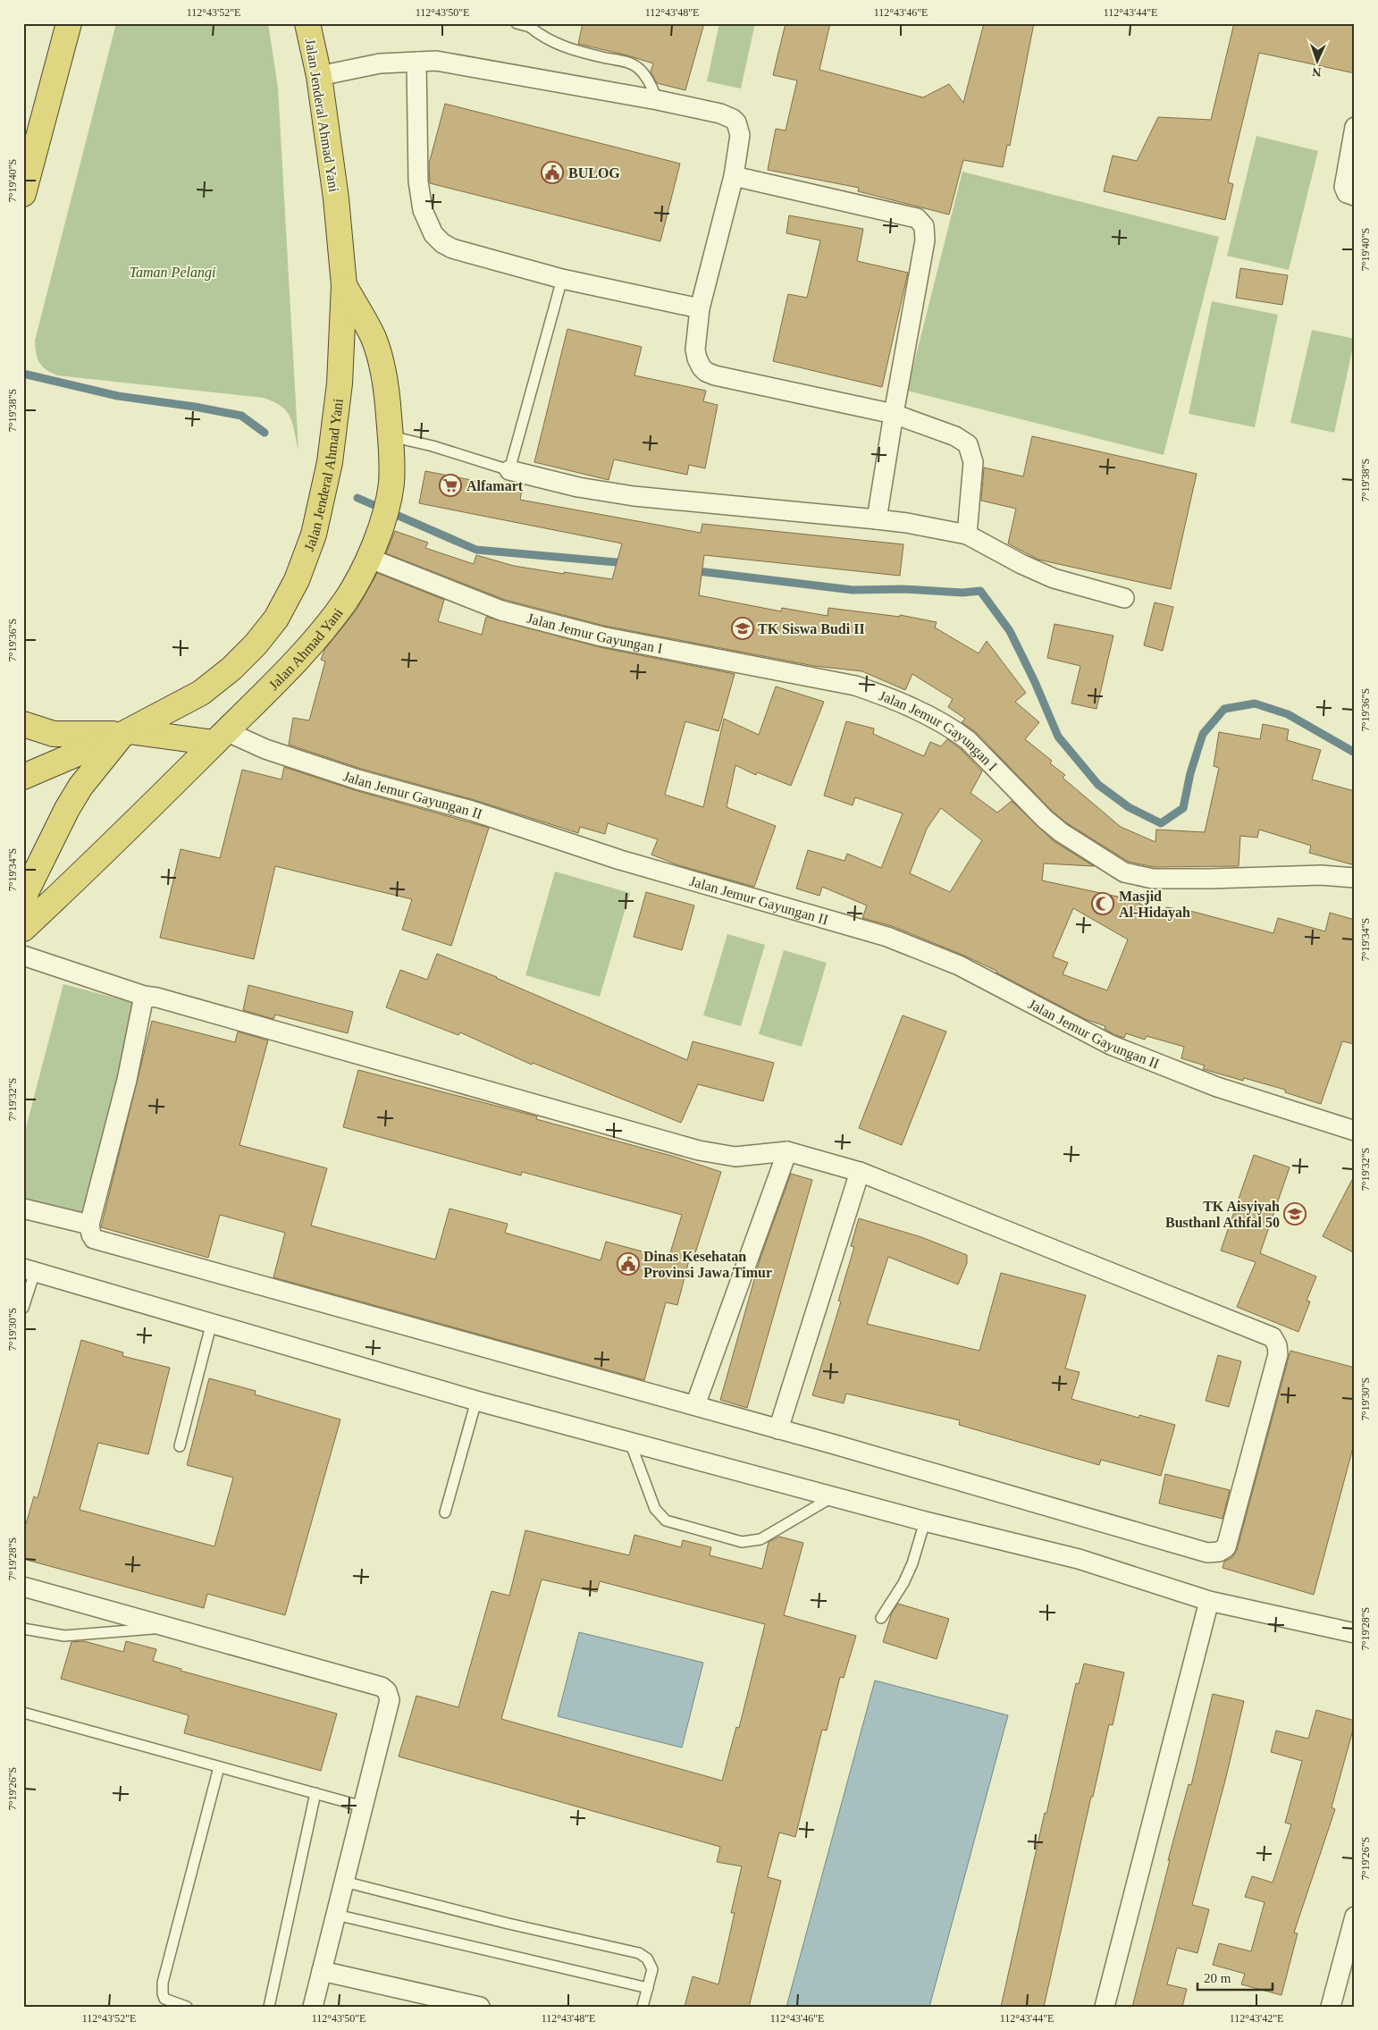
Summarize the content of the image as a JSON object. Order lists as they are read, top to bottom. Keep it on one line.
{"streets":{"highway":["Jalan Jenderal Ahmad Yani","Jalan Ahmad Yani"],"street":["Jalan Jemur Gayungan I","Jalan Jemur Gayungan II"]},"crossings":[["Jalan Jenderal Ahmad Yani","Jalan Ahmad Yani"],["Jalan Jemur Gayungan I","Jalan Ahmad Yani"],["Jalan Ahmad Yani","Jalan Jemur Gayungan II"]],"parks":["Taman Pelangi"],"places":{"public building":["BULOG","Dinas Kesehatan Provinsi Jawa Timur"],"supermarket":["Alfamart"],"school or university":["TK Siswa Budi II","TK Aisyiyah Busthanl Athfal 50"],"mosque":["Masjid Al-Hidayah"]},"scale_bar":"20 m","north":"bottom","coordinates":["112°43'52\"E","112°43'50\"E","112°43'48\"E","112°43'46\"E","112°43'44\"E","7°19'40\"S","7°19'38\"S","7°19'36\"S","7°19'34\"S","7°19'32\"S","7°19'30\"S","7°19'28\"S","7°19'26\"S","112°43'42\"E"]}
